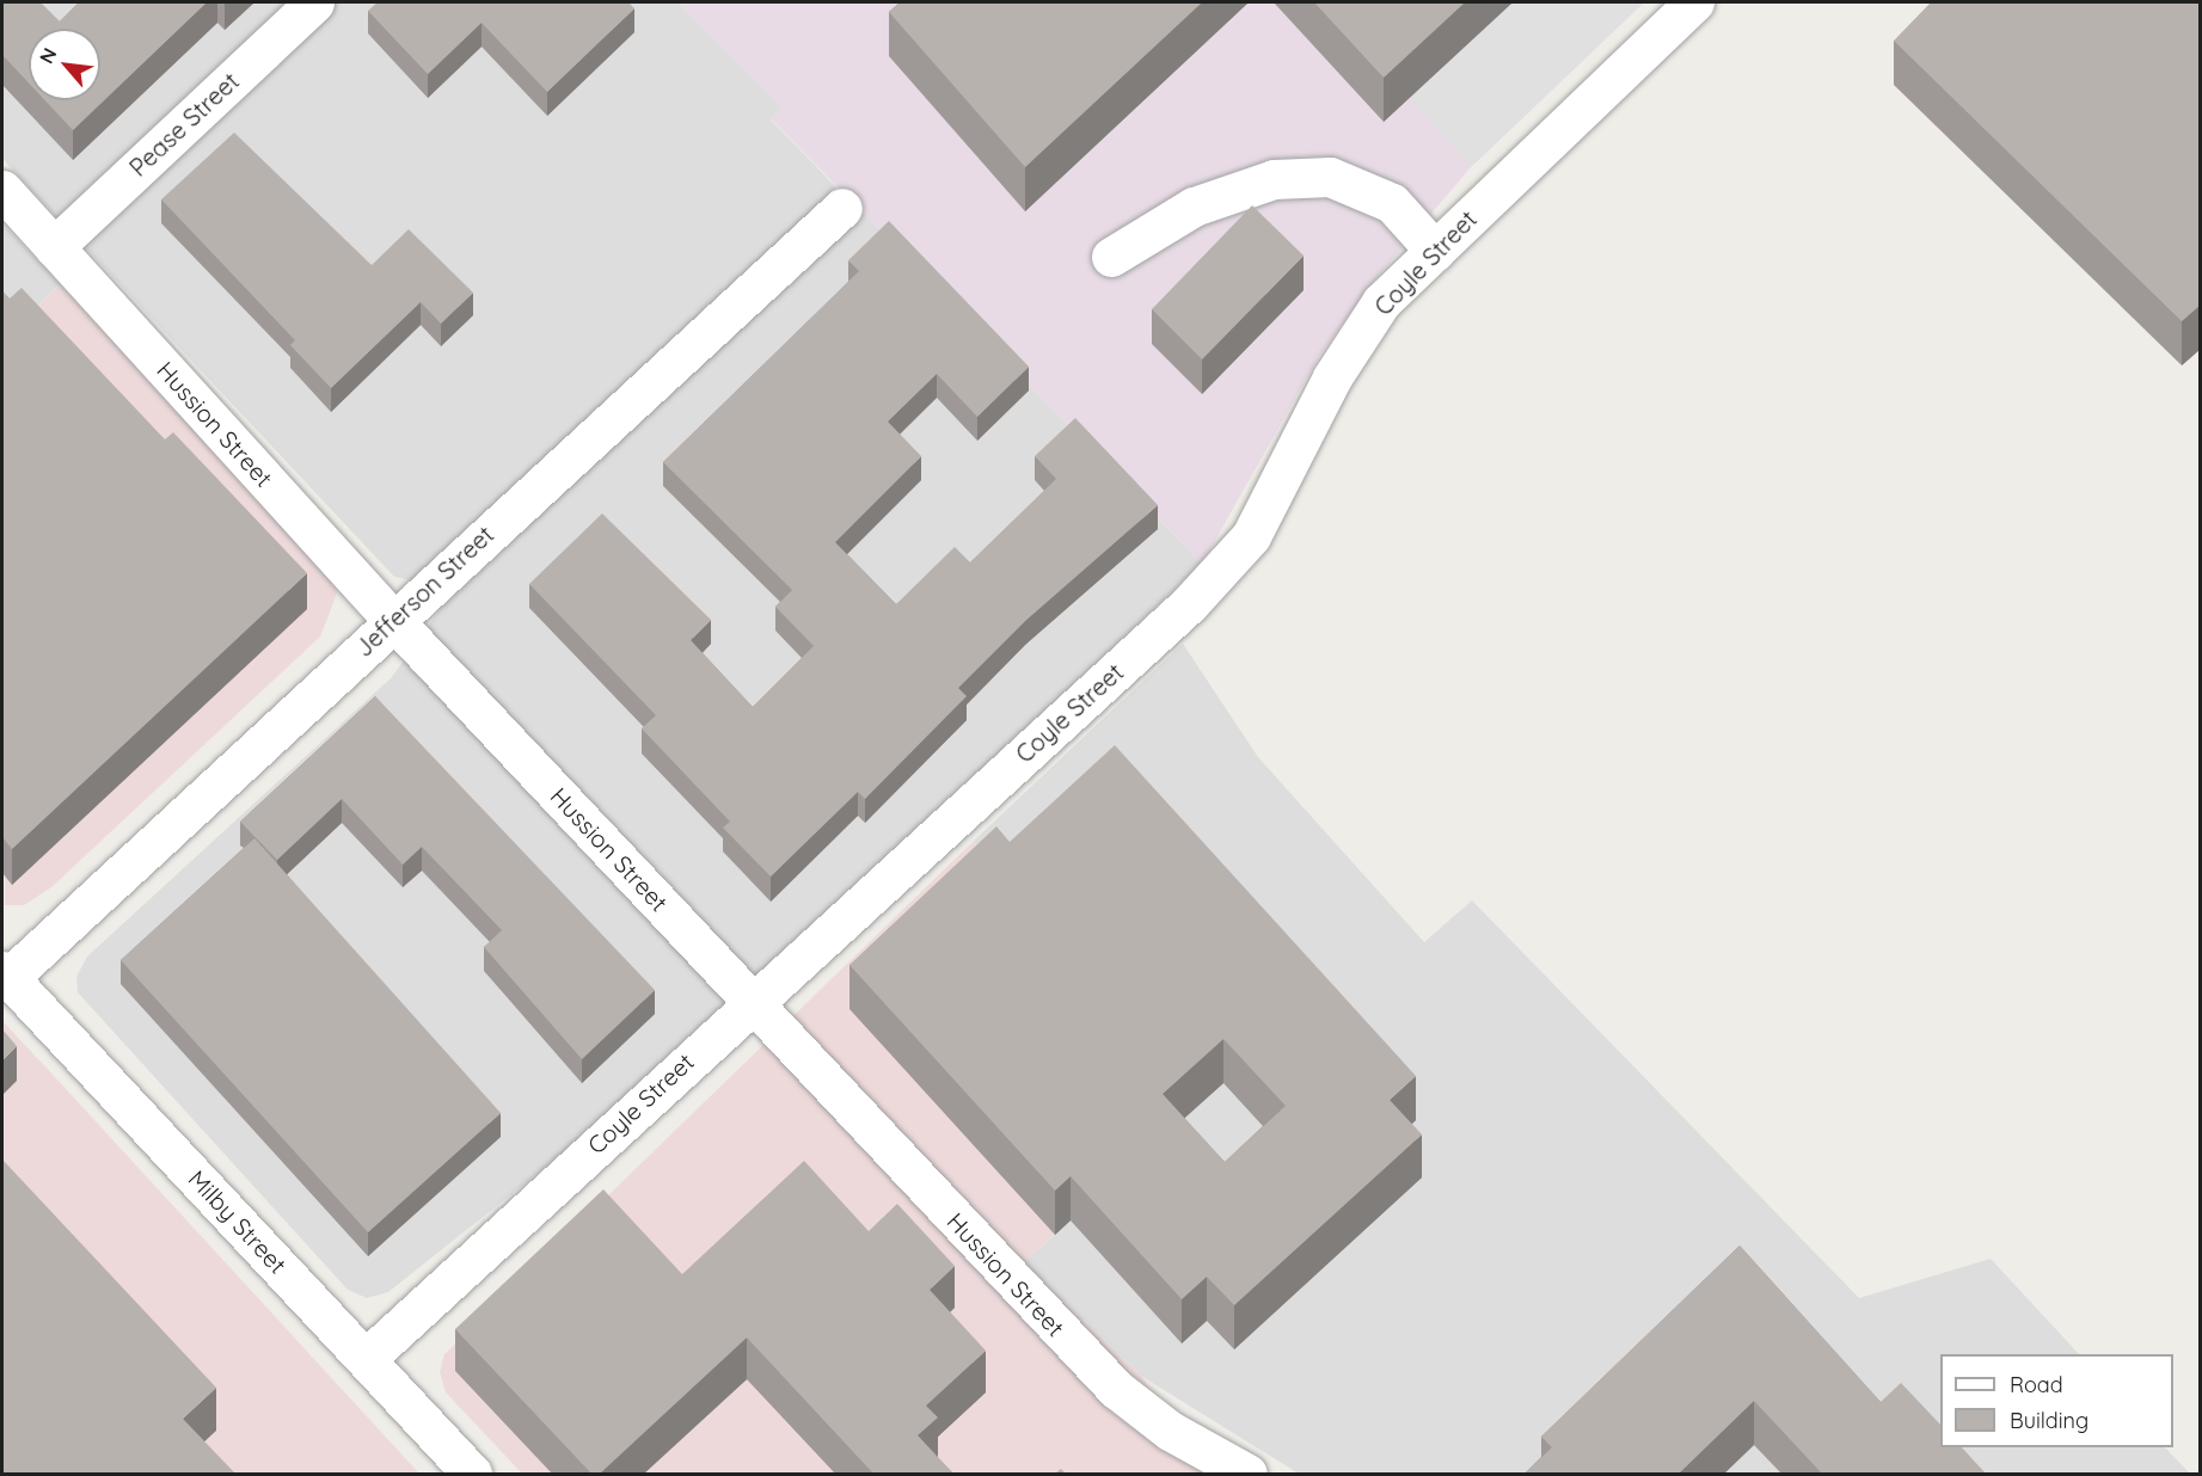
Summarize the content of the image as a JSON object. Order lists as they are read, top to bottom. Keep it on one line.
{"streets":{"street":["Pease Street","Coyle Street","Hussion Street","Jefferson Street","Milby Street"]},"crossings":[["Pease Street","Hussion Street"],["Coyle Street","Hussion Street"],["Coyle Street","Milby Street"],["Hussion Street","Jefferson Street"],["Jefferson Street","Milby Street"]],"legend":["Road","Building"],"north":"top left"}
